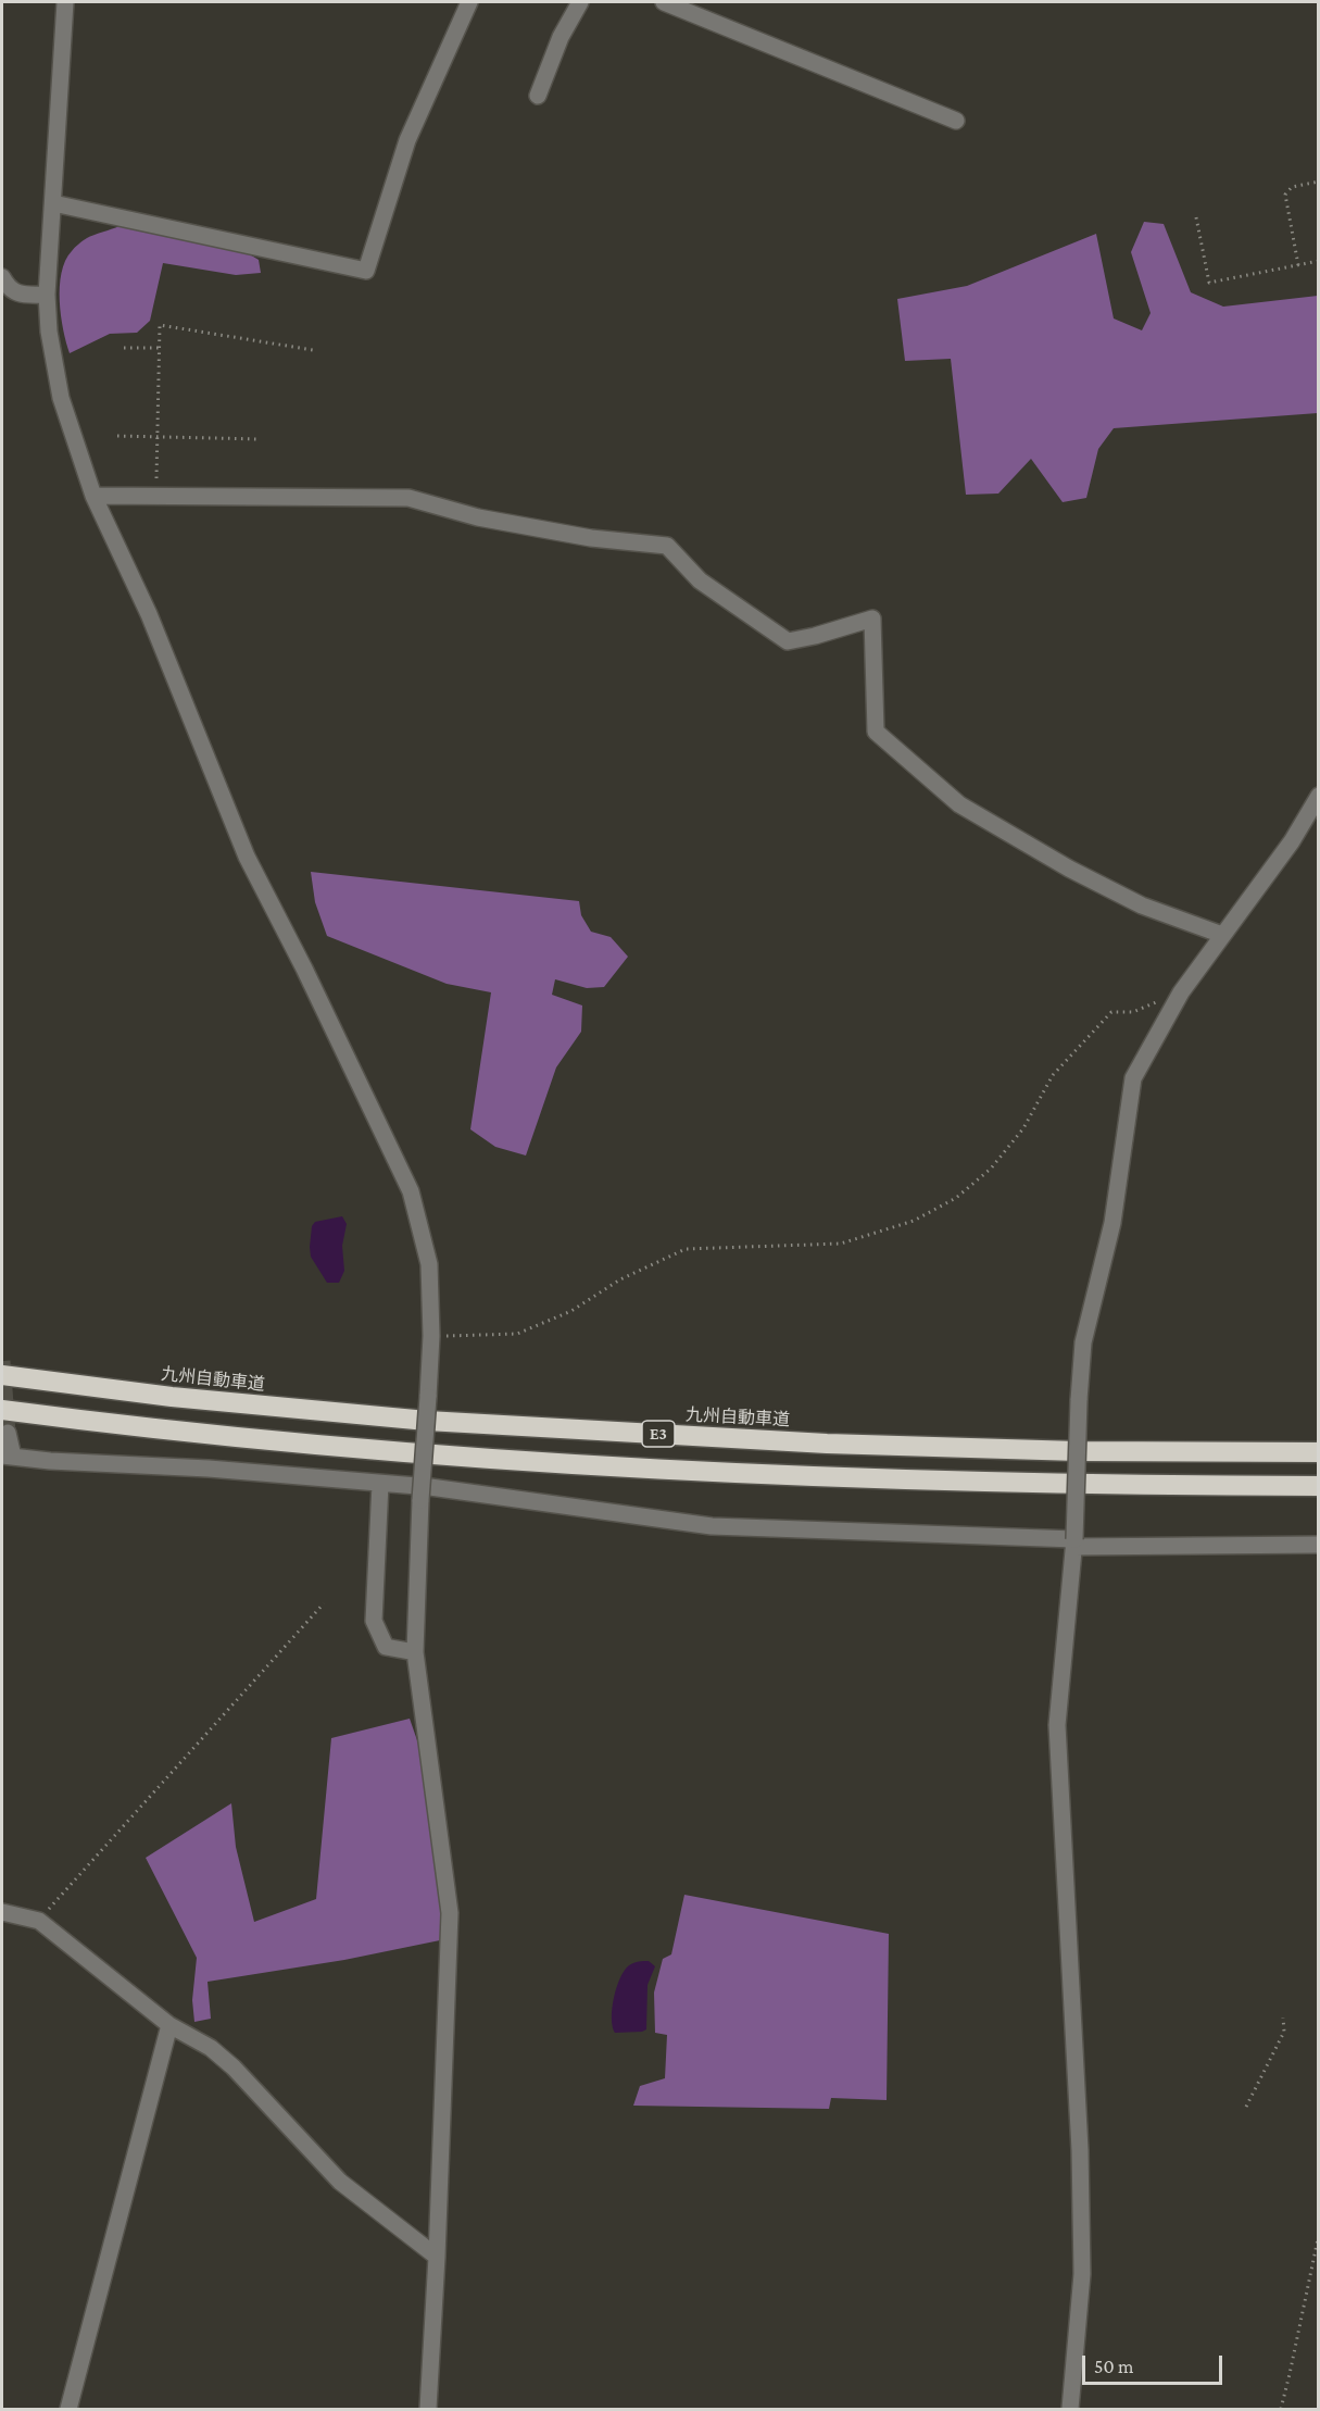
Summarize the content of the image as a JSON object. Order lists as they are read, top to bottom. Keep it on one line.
{"streets":{"highway":["九州自動車道","E3"]},"scale_bar":"50 m"}
